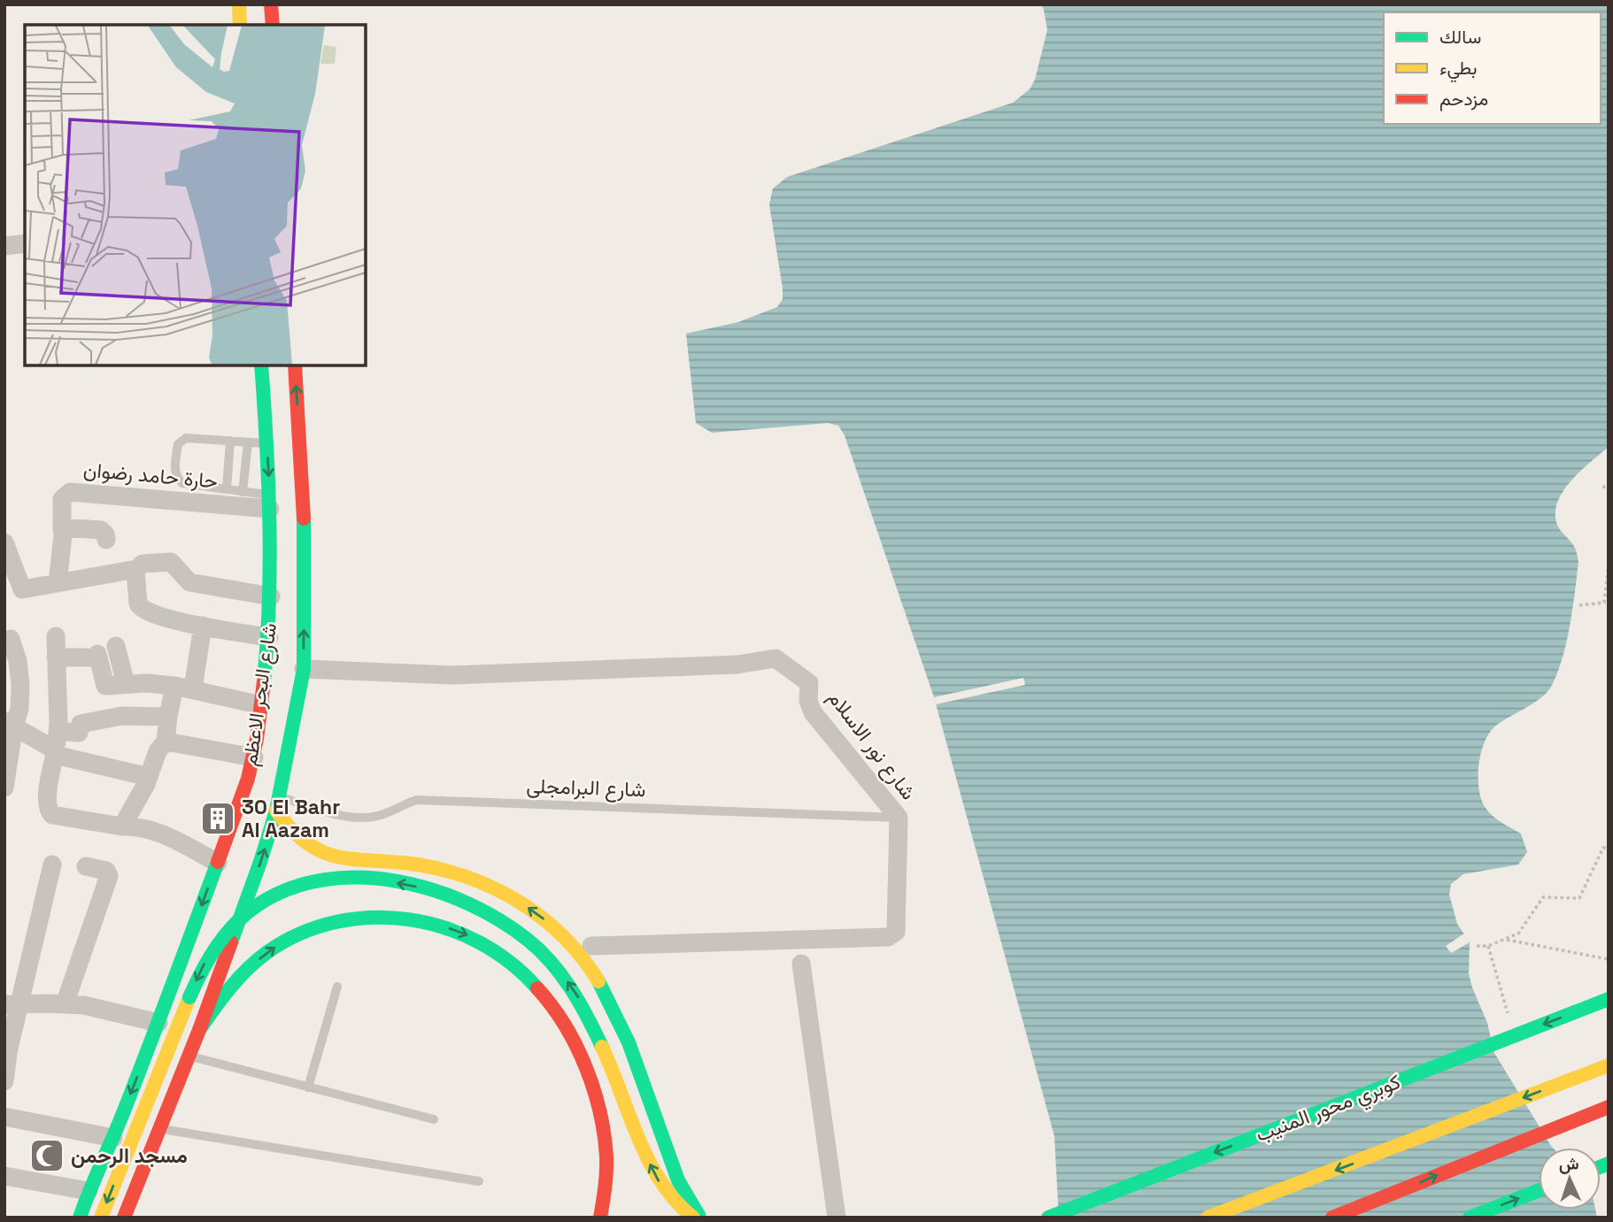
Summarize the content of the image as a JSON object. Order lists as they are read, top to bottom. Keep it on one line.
{"streets":{"main road":["شارع البحر الاعظم","كوبري محور المنيب"],"street":["حارة حامد رضوان","شارع نور الاسلام"],"lane":["شارع البرامجلى"]},"crossings":[["حارة حامد رضوان","شارع البحر الاعظم"],["شارع البحر الاعظم","شارع نور الاسلام"],["شارع البحر الاعظم","شارع البرامجلى"],["شارع نور الاسلام","شارع البرامجلى"]],"places":{"building":["30 El Bahr Al Aazam"],"mosque":["مسجد الرحمن"]},"legend":["سالك","بطيء","مزدحم"],"north":"top"}
